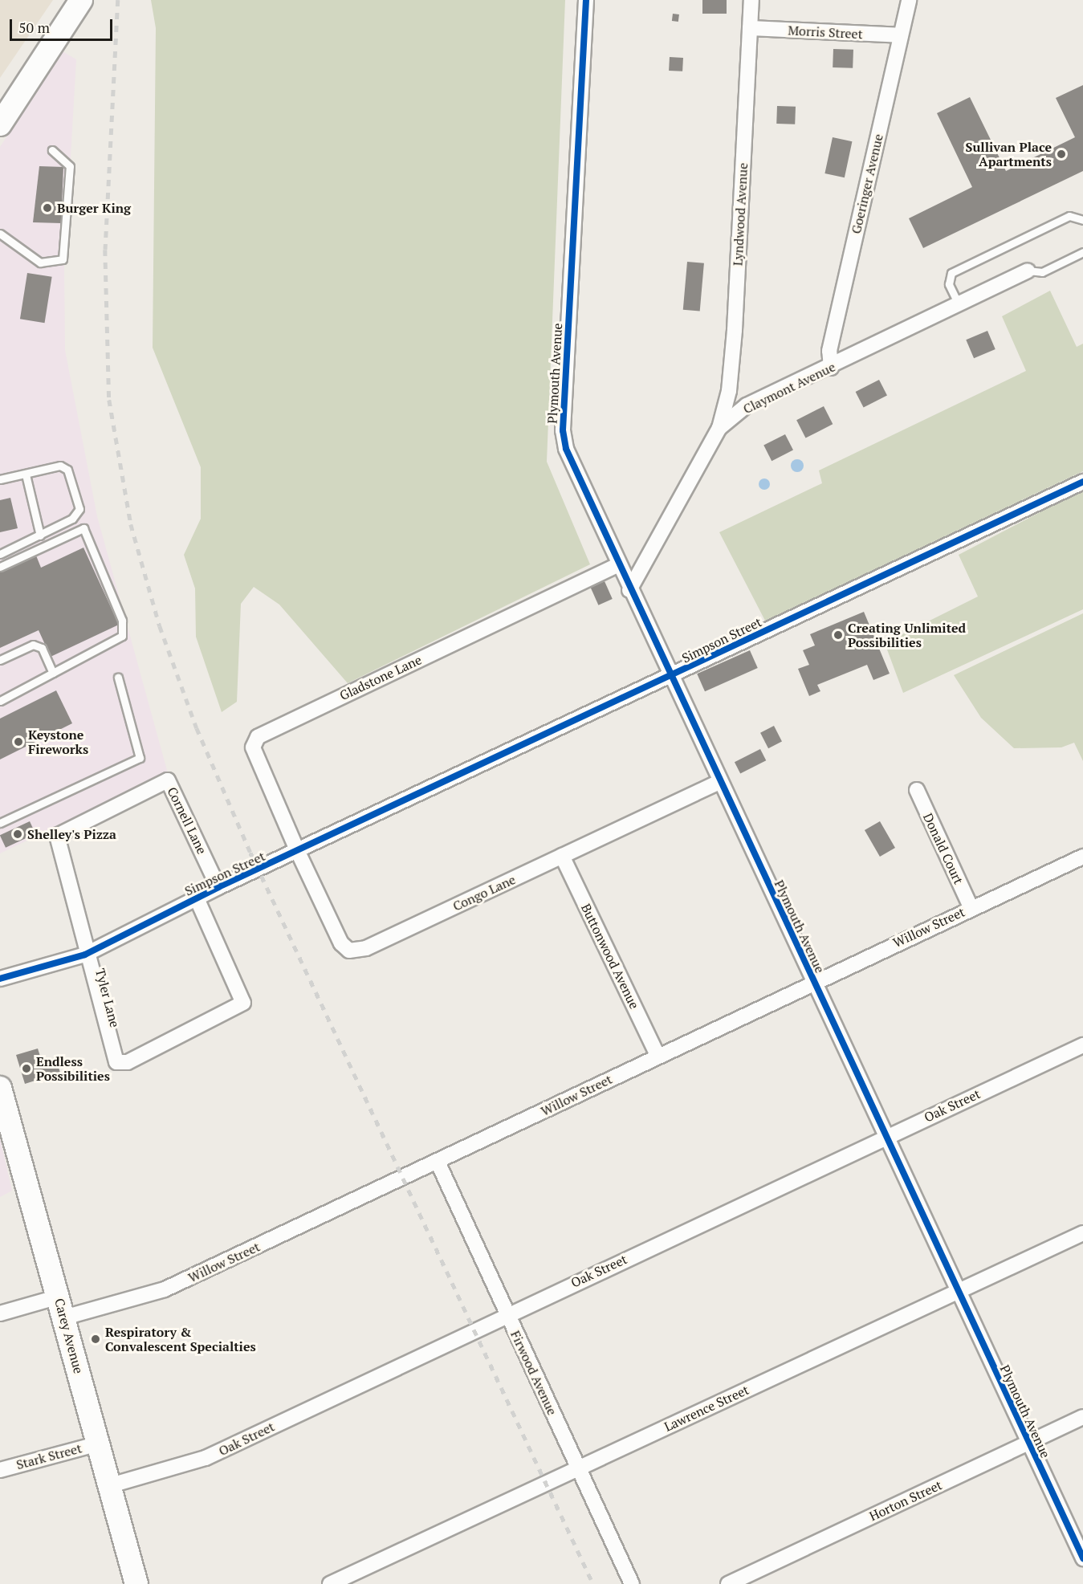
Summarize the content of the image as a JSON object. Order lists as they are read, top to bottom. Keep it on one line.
{"streets":{"main road":["Carey Avenue"],"street":["Morris Street","Goeringer Avenue","Lyndwood Avenue","Plymouth Avenue","Claymont Avenue","Simpson Street","Gladstone Lane","Cornell Lane","Donald Court","Congo Lane","Willow Street","Buttonwood Avenue","Tyler Lane","Oak Street","Firwood Avenue","Lawrence Street","Stark Street","Horton Street"]},"crossings":[["Morris Street","Goeringer Avenue"],["Morris Street","Lyndwood Avenue"],["Goeringer Avenue","Claymont Avenue"],["Lyndwood Avenue","Claymont Avenue"],["Plymouth Avenue","Claymont Avenue"],["Plymouth Avenue","Simpson Street"],["Plymouth Avenue","Gladstone Lane"],["Plymouth Avenue","Congo Lane"],["Plymouth Avenue","Willow Street"],["Plymouth Avenue","Oak Street"],["Plymouth Avenue","Lawrence Street"],["Plymouth Avenue","Horton Street"],["Simpson Street","Gladstone Lane"],["Simpson Street","Cornell Lane"],["Simpson Street","Congo Lane"],["Simpson Street","Tyler Lane"],["Gladstone Lane","Congo Lane"],["Cornell Lane","Tyler Lane"],["Donald Court","Willow Street"],["Congo Lane","Buttonwood Avenue"],["Willow Street","Buttonwood Avenue"],["Willow Street","Carey Avenue"],["Willow Street","Firwood Avenue"],["Oak Street","Carey Avenue"],["Oak Street","Firwood Avenue"],["Carey Avenue","Stark Street"],["Firwood Avenue","Lawrence Street"]],"places":["Sullivan Place Apartments","Burger King","Creating Unlimited Possibilities","Keystone Fireworks","Shelley's Pizza","Endless Possibilities","Respiratory & Convalescent Specialties"],"scale_bar":"50 m"}
